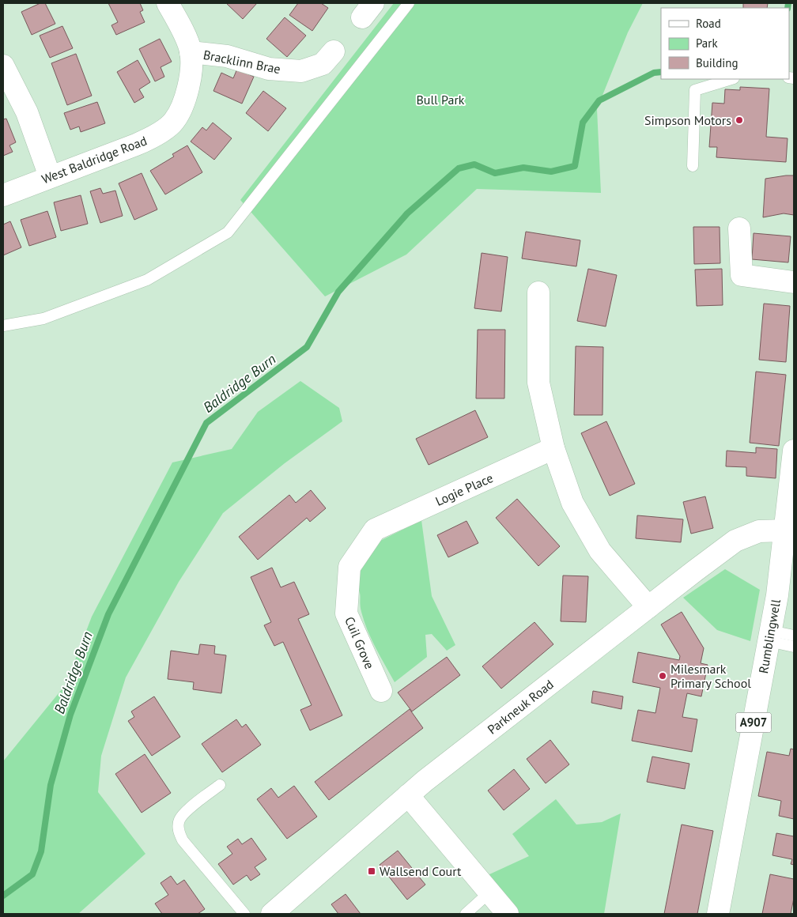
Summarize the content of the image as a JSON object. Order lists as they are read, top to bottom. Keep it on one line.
{"streets":{"street":["Bracklinn Brae","West Baldridge Road","Logie Place","Rumblingwell","Cuil Grove","Parkneuk Road","A907"]},"crossings":[["Bracklinn Brae","West Baldridge Road"],["Logie Place","Cuil Grove"],["Rumblingwell","Parkneuk Road"]],"water":["Baldridge Burn"],"parks":["Bull Park"],"places":{"other":["Simpson Motors","Milesmark Primary School"],"transit":["Wallsend Court"]},"legend":["Road","Park","Building"]}
